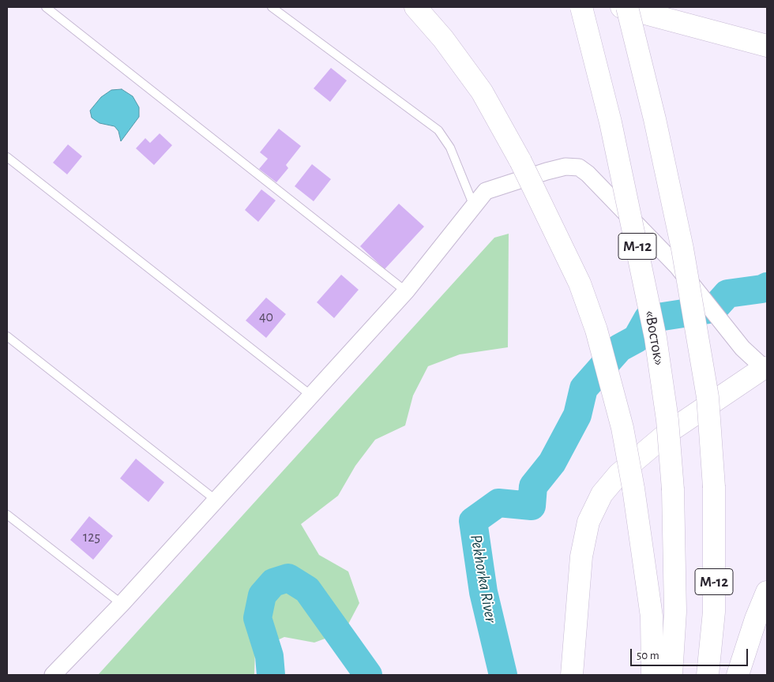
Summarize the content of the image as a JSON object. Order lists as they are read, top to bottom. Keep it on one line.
{"streets":{"main road":["М-12","«Восток»"]},"water":["Pekhorka River"],"house_numbers":["40","125"],"scale_bar":"50 m"}
